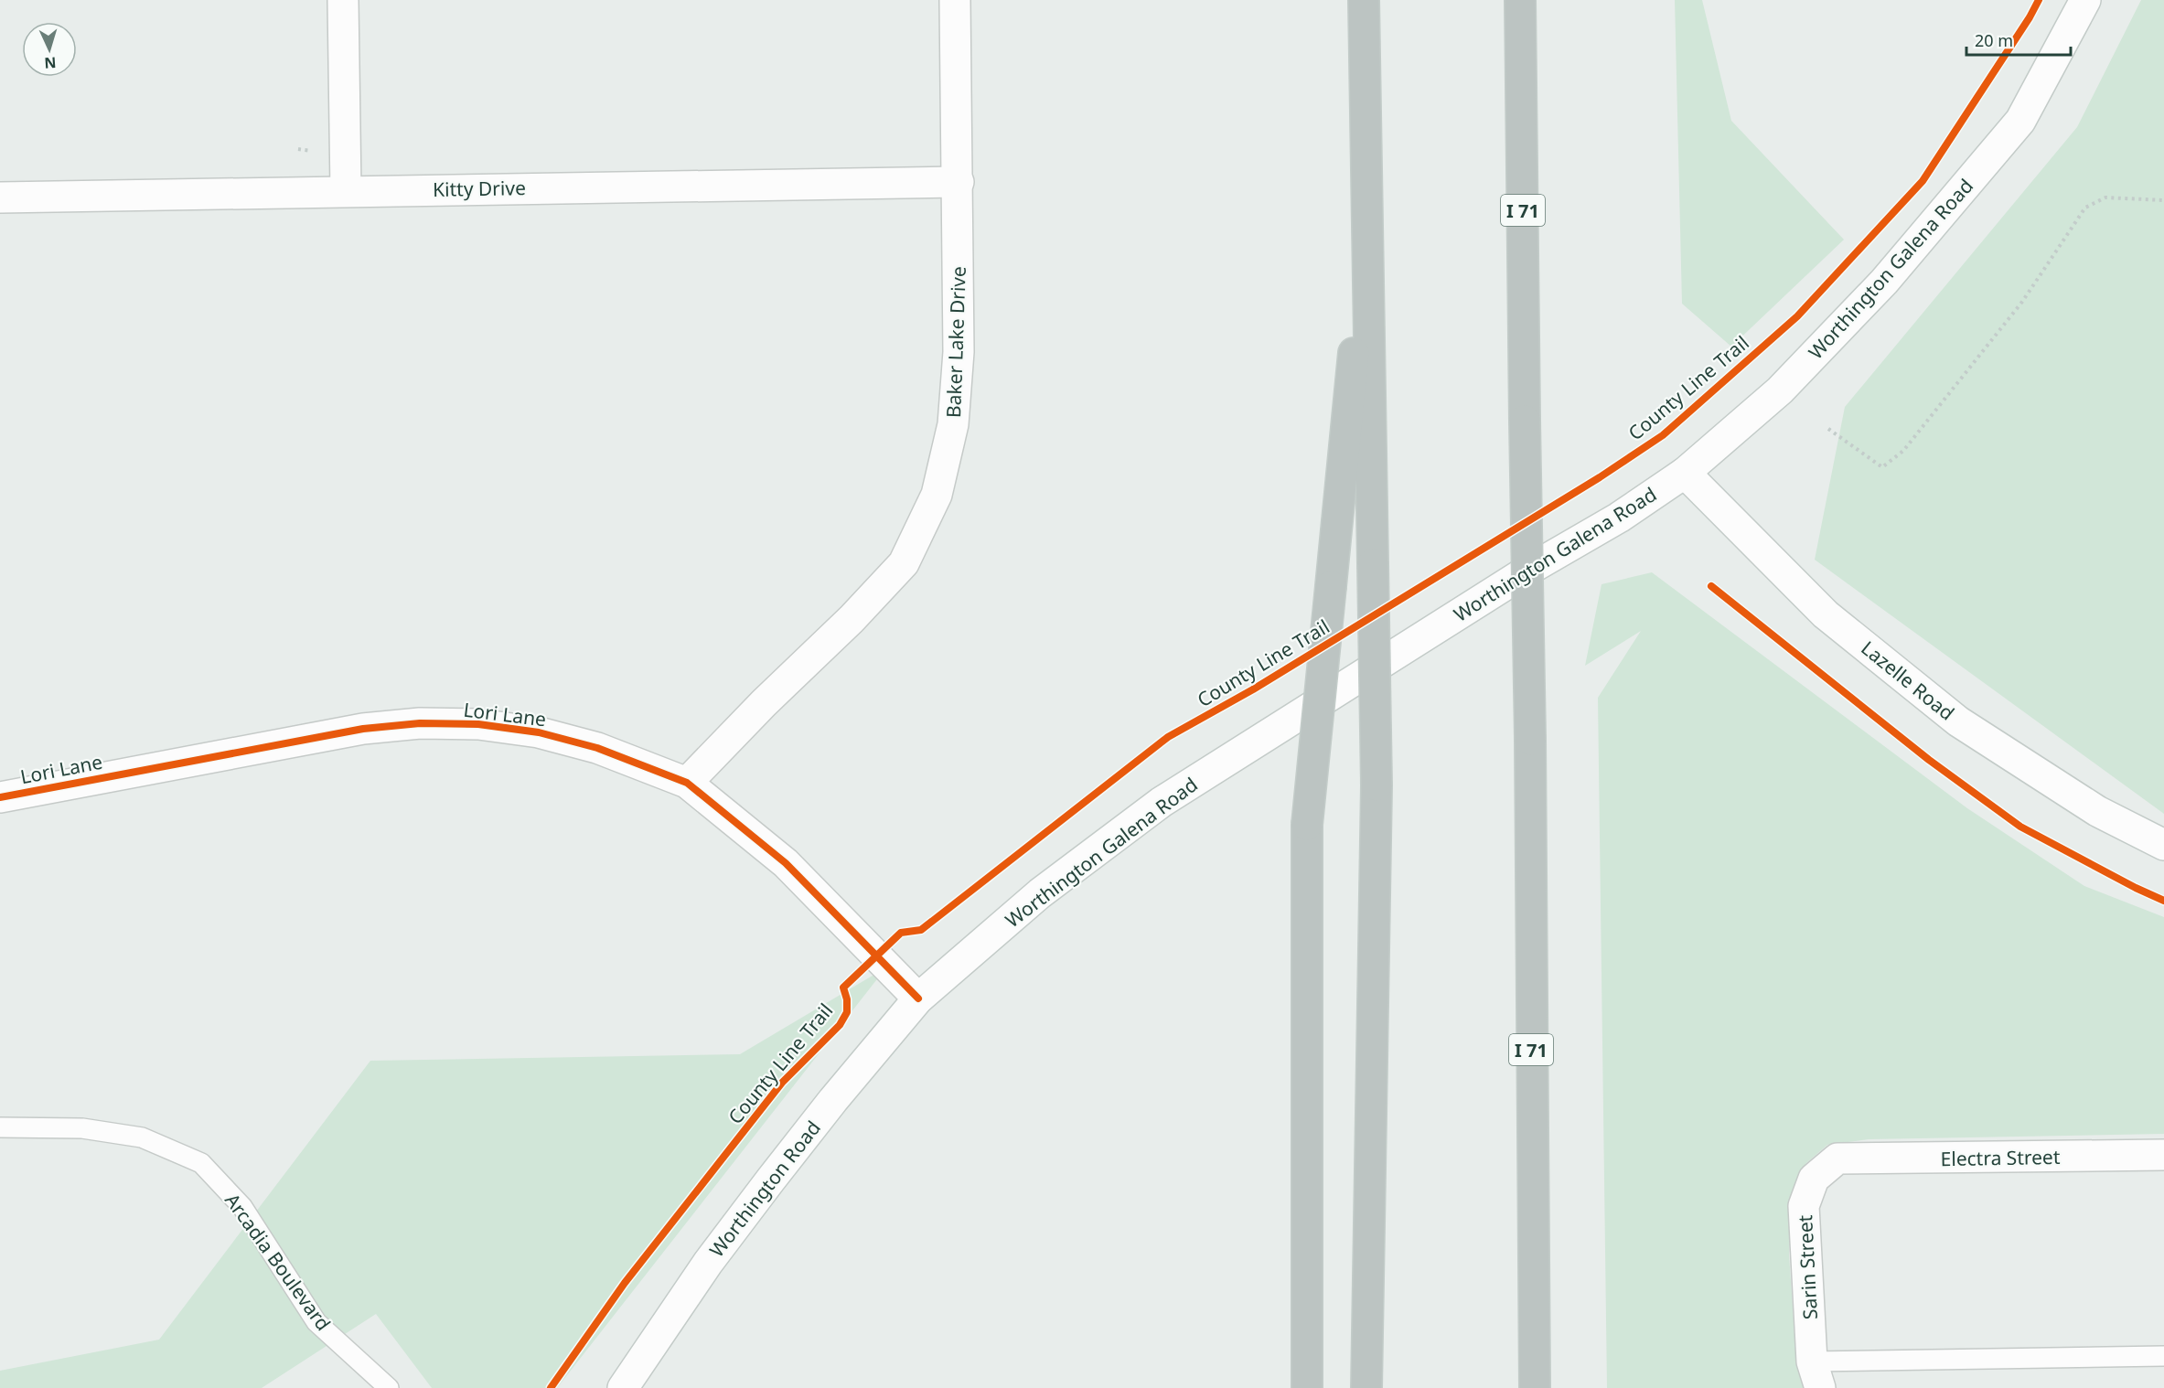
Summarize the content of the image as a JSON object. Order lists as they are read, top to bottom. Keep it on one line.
{"streets":{"highway":["I 71"],"street":["Kitty Drive","Worthington Galena Road","Baker Lake Drive","Lazelle Road","Lori Lane","Electra Street","Worthington Road","Sarin Street"],"lane":["Arcadia Boulevard"],"cycle path":["County Line Trail"]},"crossings":[["Kitty Drive","Baker Lake Drive"],["Worthington Galena Road","Lazelle Road"],["Worthington Galena Road","Lori Lane"],["Worthington Galena Road","Worthington Road"],["Baker Lake Drive","Lori Lane"],["Lori Lane","Worthington Road"],["Electra Street","Sarin Street"]],"scale_bar":"20 m","north":"bottom"}
